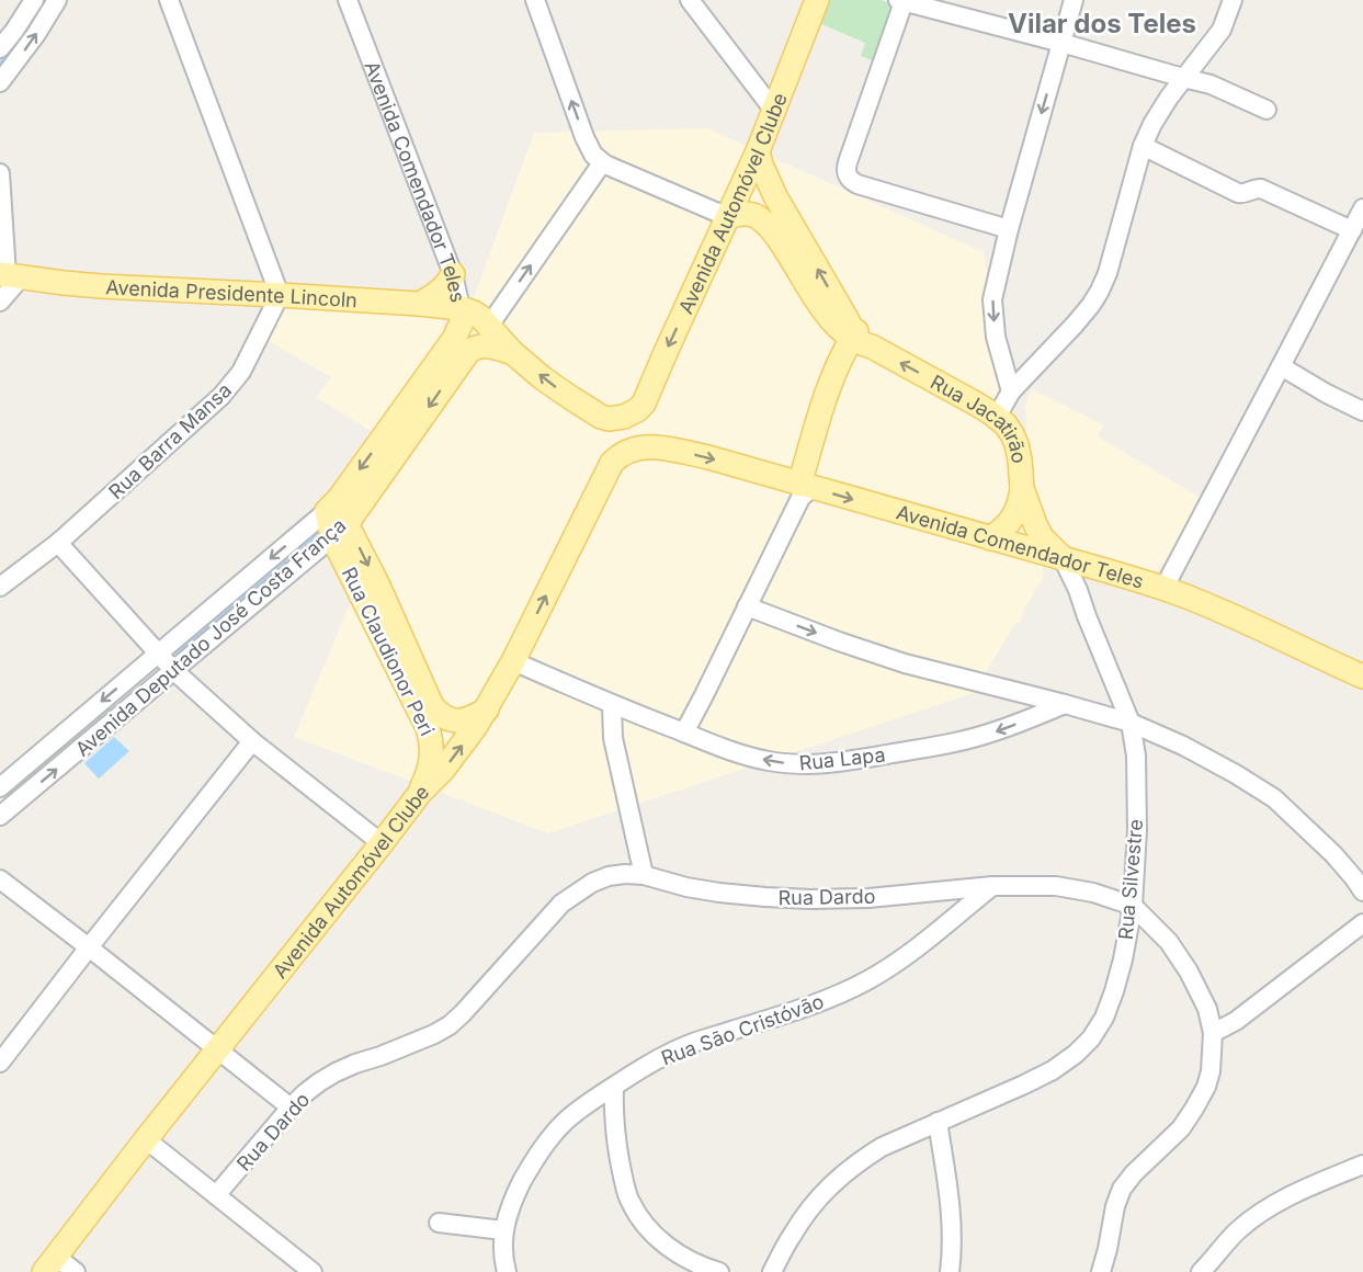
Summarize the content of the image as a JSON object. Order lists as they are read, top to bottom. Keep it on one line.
{"streets":{"main road":["Avenida Comendador Teles","Avenida Automóvel Clube","Avenida Presidente Lincoln","Rua Jacatirão","Avenida Deputado José Costa França","Rua Claudionor Peri"],"street":["Rua Barra Mansa","Rua Lapa","Rua Silvestre","Rua Dardo","Rua São Cristóvão"]},"crossings":[["Avenida Comendador Teles","Avenida Automóvel Clube"],["Avenida Comendador Teles","Avenida Presidente Lincoln"],["Avenida Comendador Teles","Rua Jacatirão"],["Avenida Comendador Teles","Avenida Deputado José Costa França"],["Avenida Comendador Teles","Rua Silvestre"],["Avenida Automóvel Clube","Rua Jacatirão"],["Avenida Automóvel Clube","Rua Claudionor Peri"],["Avenida Automóvel Clube","Rua Lapa"],["Avenida Presidente Lincoln","Rua Barra Mansa"],["Avenida Presidente Lincoln","Avenida Deputado José Costa França"],["Rua Jacatirão","Rua Silvestre"],["Avenida Deputado José Costa França","Rua Claudionor Peri"],["Rua Silvestre","Rua Dardo"],["Rua Dardo","Rua São Cristóvão"]],"one_way":["Rua Jacatirão","Rua Claudionor Peri"],"districts":["Vilar dos Teles"]}
